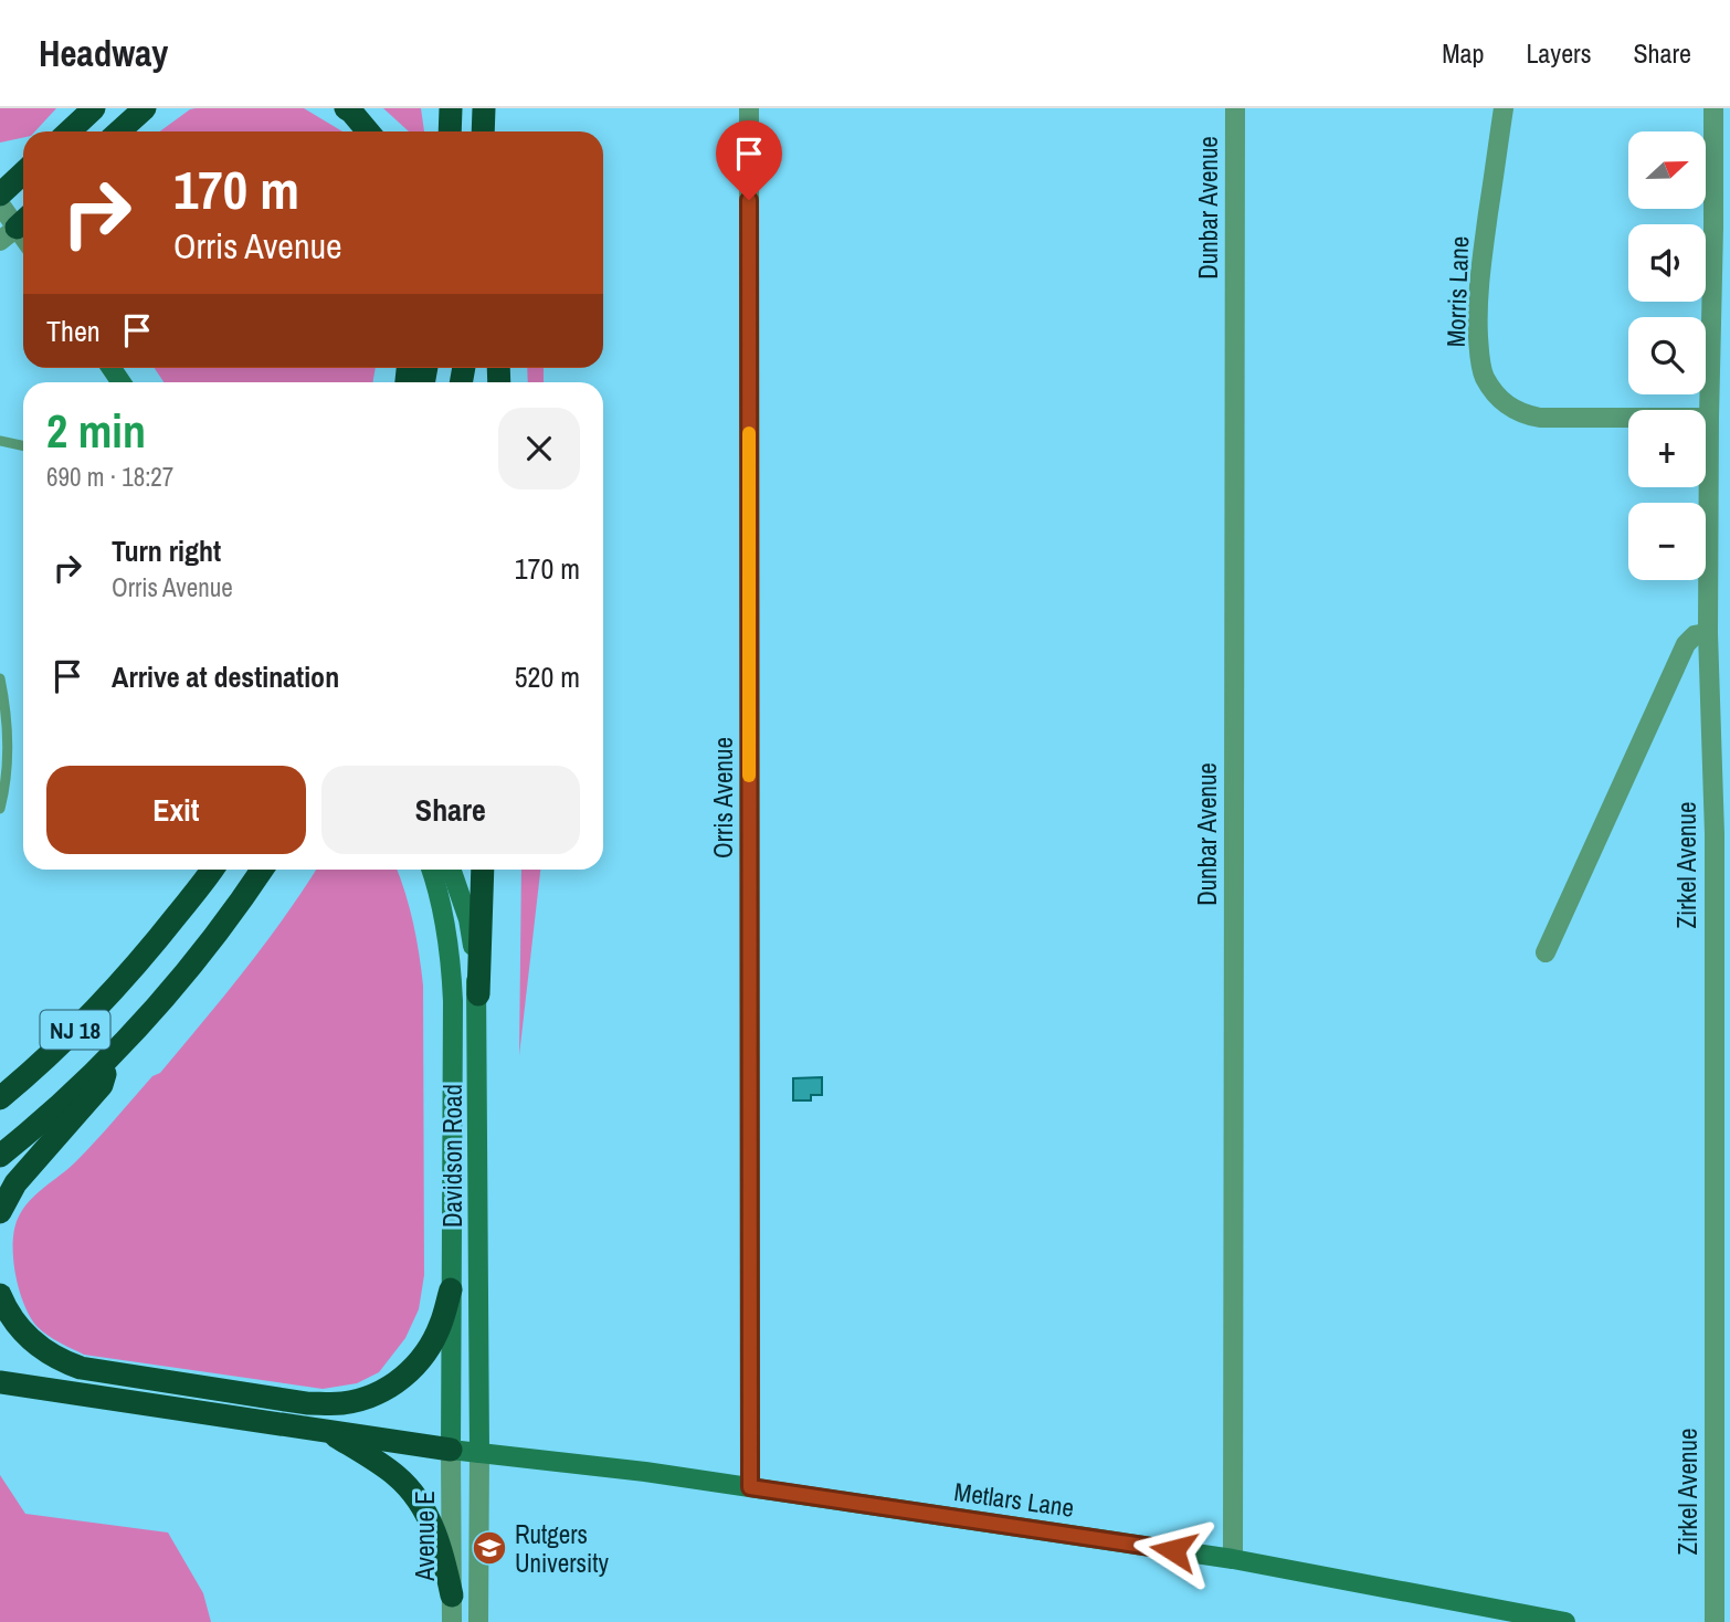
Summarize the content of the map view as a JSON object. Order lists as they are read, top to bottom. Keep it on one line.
{"streets":{"highway":["NJ 18"],"main road":["Davidson Road","Metlars Lane"],"street":["Dunbar Avenue","Morris Lane","Orris Avenue","Zirkel Avenue","Avenue E"]},"crossings":[["Dunbar Avenue","Metlars Lane"],["Morris Lane","Zirkel Avenue"],["Orris Avenue","Metlars Lane"],["Davidson Road","Metlars Lane"],["Davidson Road","Avenue E"],["Metlars Lane","Avenue E"]],"places":{"school or university":["Rutgers University"]},"north":"right","page":{"header":"Headway","nav":["Map","Layers","Share"],"map_buttons":["+","−"],"turn":["170 m","Orris Avenue"],"then":"Then","heading":["2 min","690 m · 18:27"],"list":[{"name":"Turn right","note":"Orris Avenue","value":"170 m"},{"name":"Arrive at destination","value":"520 m"}],"buttons":["Exit","Share"]}}
